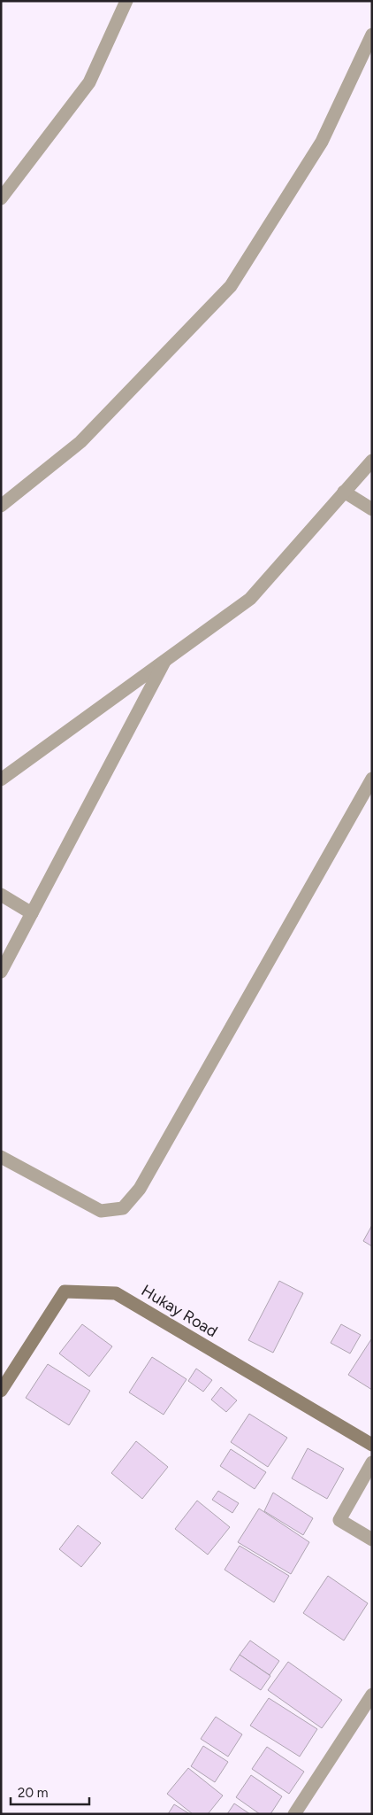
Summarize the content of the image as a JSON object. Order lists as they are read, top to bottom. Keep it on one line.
{"streets":{"street":["Hukay Road"]},"scale_bar":"20 m"}
